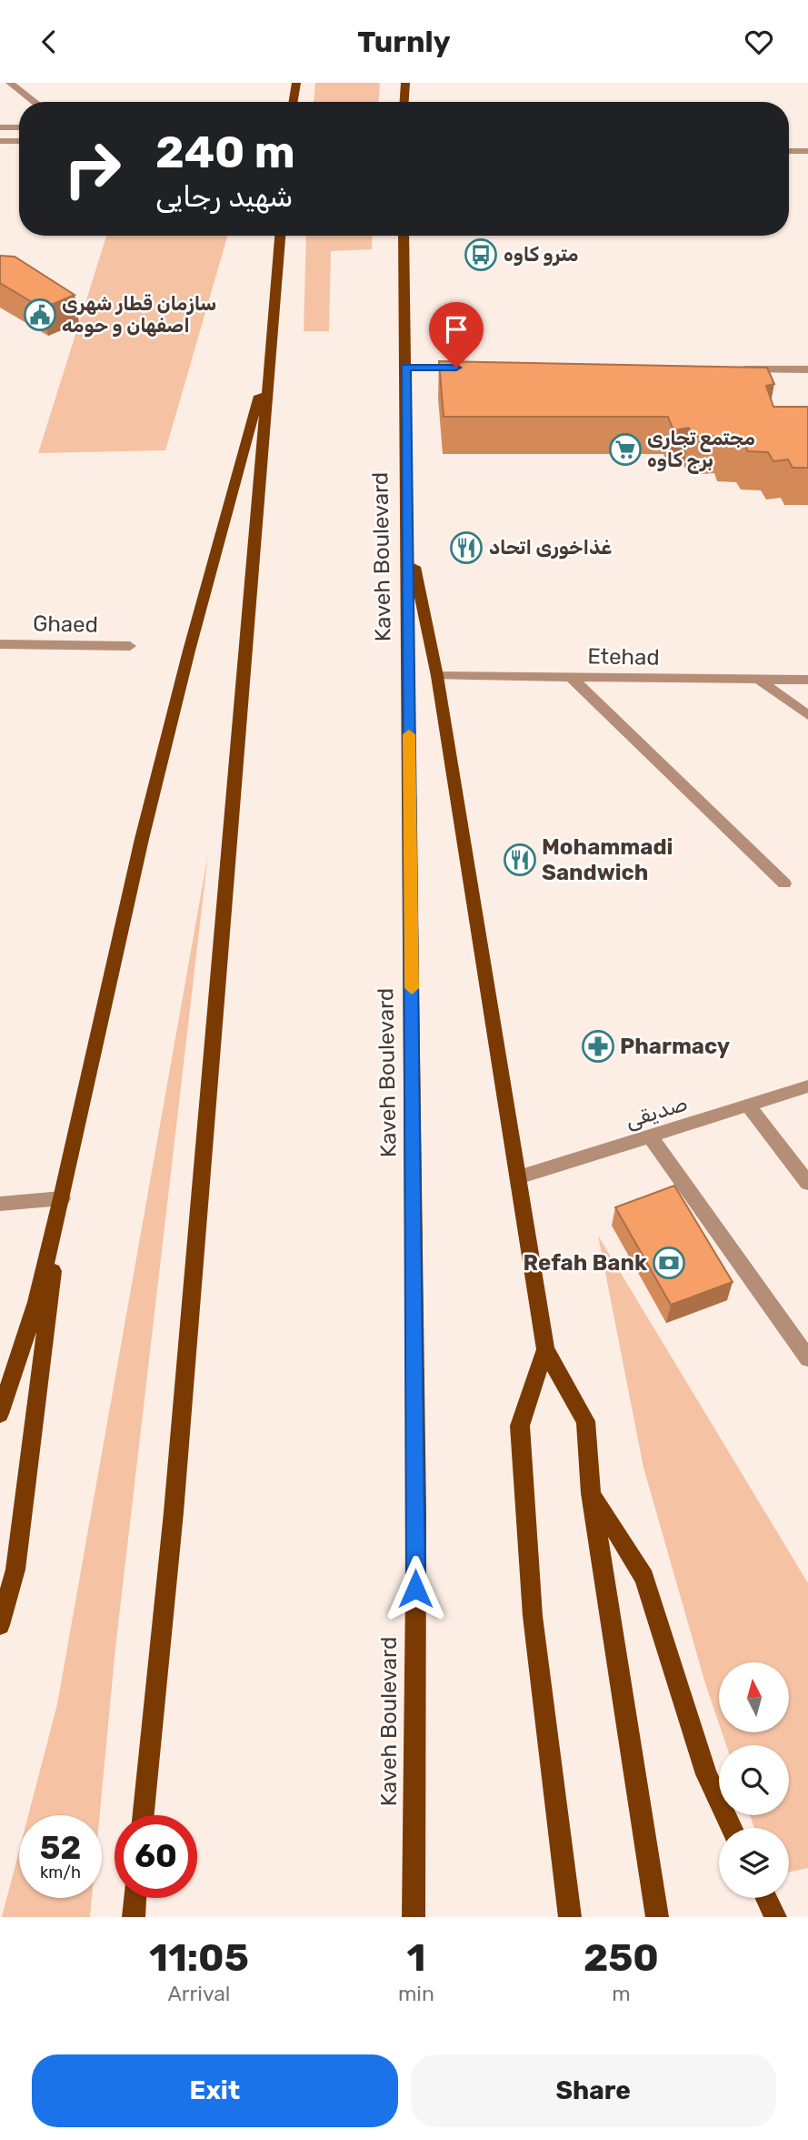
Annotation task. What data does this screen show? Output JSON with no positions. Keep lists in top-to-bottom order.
{
  "streets": {
    "main road": ["Kaveh Boulevard"],
    "street": ["Ghaed", "Etehad", "صدیقی"]
  },
  "places": {
    "bus stop": ["مترو کاوه"],
    "public building": ["سازمان قطار شهری اصفهان و حومه"],
    "supermarket": ["مجتمع تجاری برج کاوه"],
    "restaurant": ["غذاخوری اتحاد", "Mohammadi Sandwich"],
    "pharmacy": ["Pharmacy"],
    "bank": ["Refah Bank"]
  },
  "north": "top",
  "page": {
    "header": "Turnly",
    "turn": ["240 m", "شهید رجایی"],
    "speed": "52 km/h",
    "limit": "60",
    "eta": [
      "11:05",
      "Arrival",
      "1",
      "min",
      "250",
      "m"
    ],
    "buttons": ["Exit", "Share"]
  }
}
